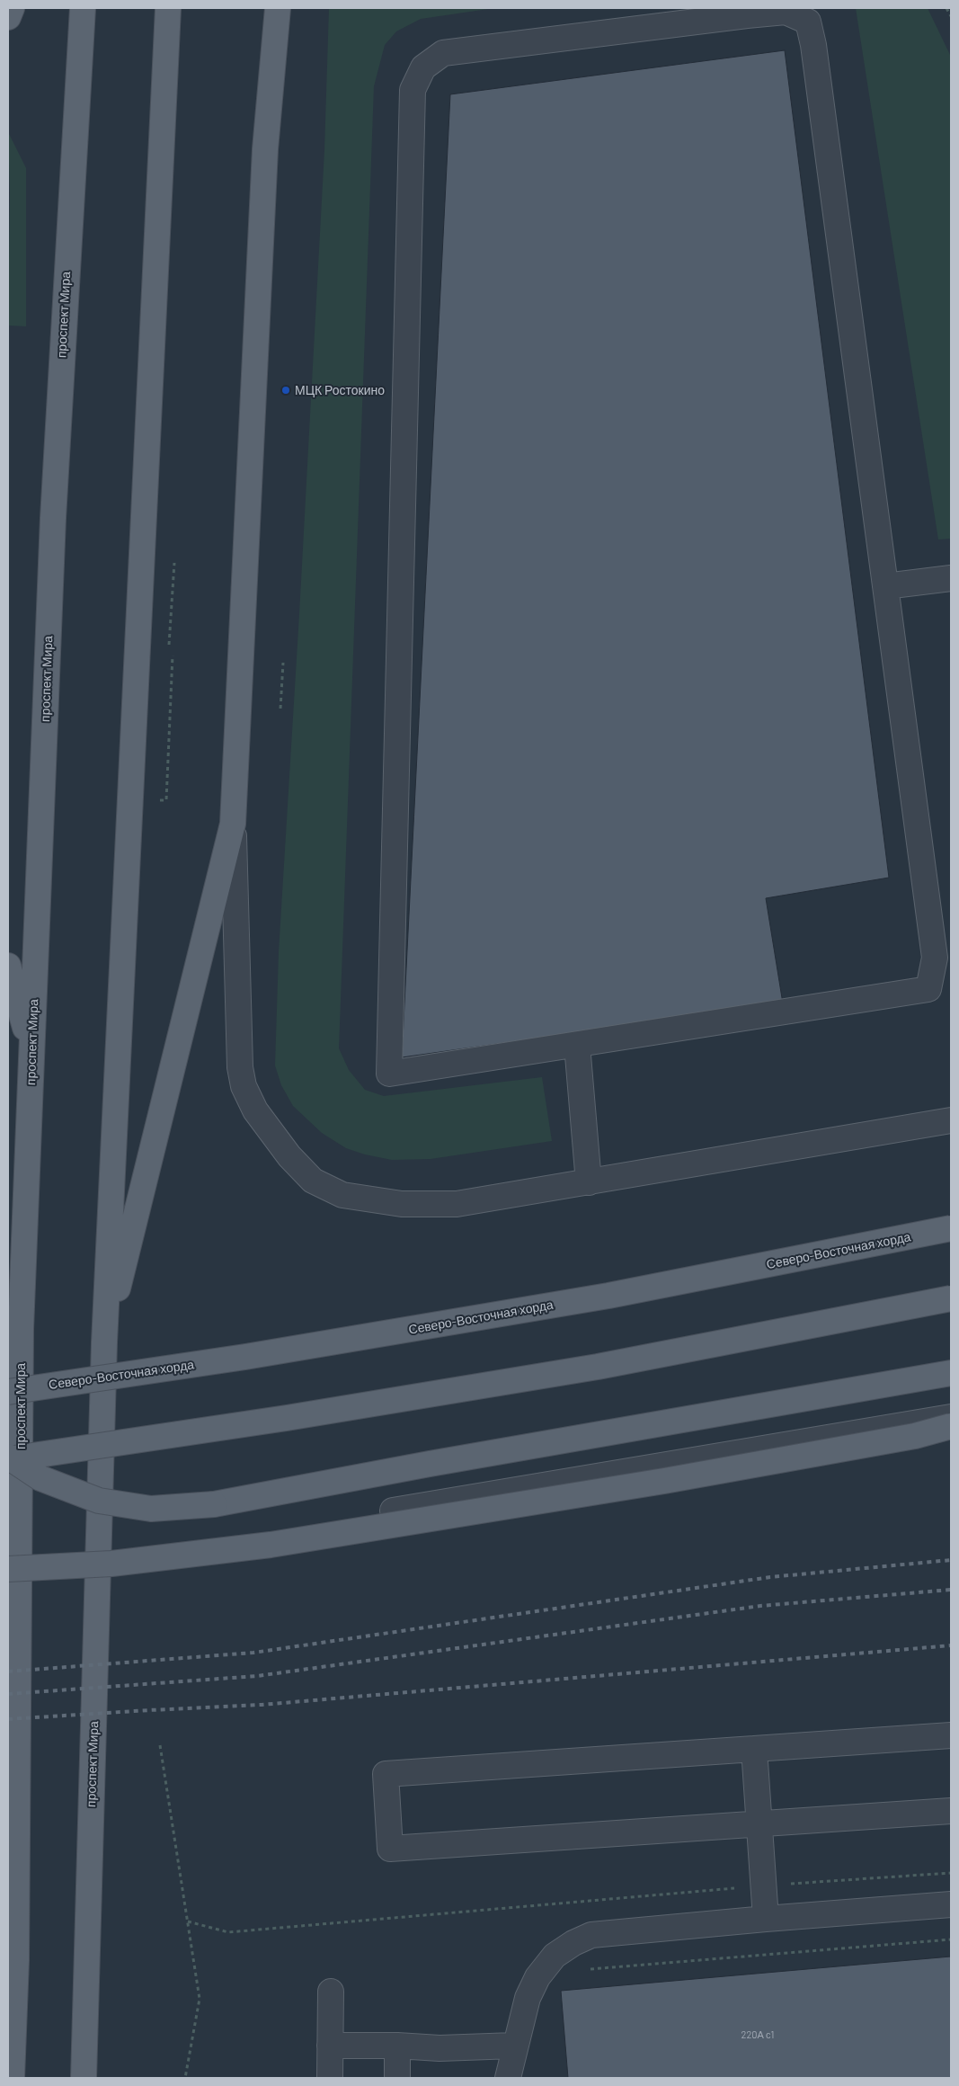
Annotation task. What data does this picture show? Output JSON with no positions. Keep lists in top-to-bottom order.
{
  "streets": {
    "main road": ["проспект Мира", "Северо-Восточная хорда"]
  },
  "places": ["МЦК Ростокино"],
  "house_numbers": ["220А с1"]
}
